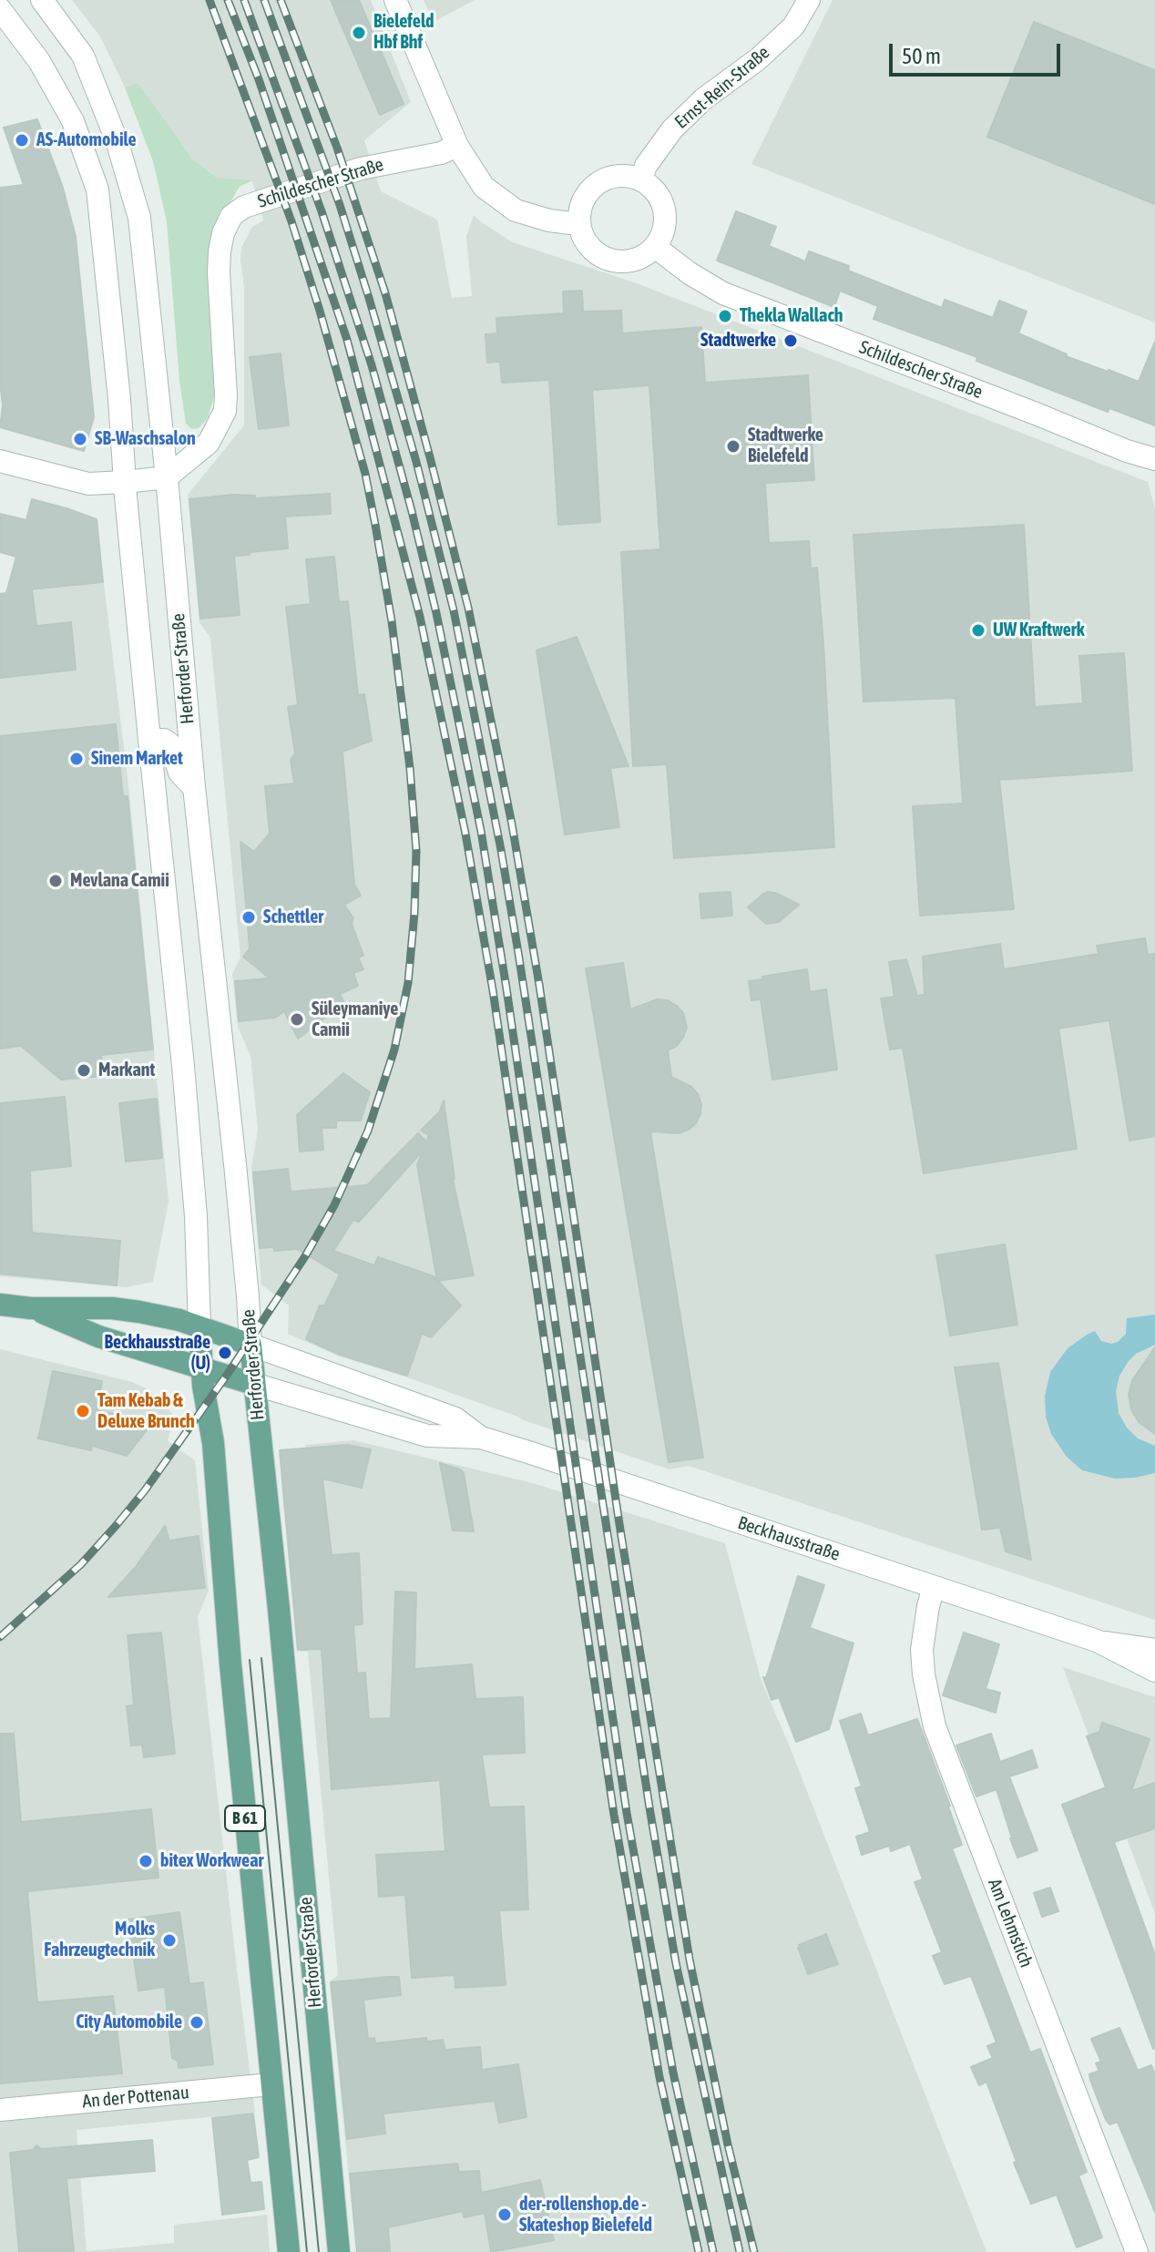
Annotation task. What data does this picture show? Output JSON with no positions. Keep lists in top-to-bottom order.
{
  "streets": {
    "main road": ["Herforder Straße", "Beckhausstraße", "B 61"],
    "street": [
      "Ernst-Rein-Straße",
      "Schildescher Straße",
      "Am Lehmstich",
      "An der Pottenau"
    ]
  },
  "crossings": [
    ["Ernst-Rein-Straße", "Schildescher Straße"],
    ["Schildescher Straße", "Herforder Straße"],
    ["Herforder Straße", "Beckhausstraße"],
    ["Beckhausstraße", "B 61"],
    ["Beckhausstraße", "Am Lehmstich"],
    ["B 61", "An der Pottenau"]
  ],
  "places": [
    "Bielefeld Hbf Bhf",
    "AS-Automobile",
    "Thekla Wallach",
    "Stadtwerke",
    "SB-Waschsalon",
    "Stadtwerke Bielefeld",
    "UW Kraftwerk",
    "Sinem Market",
    "Mevlana Camii",
    "Schettler",
    "Süleymaniye Camii",
    "Markant",
    "Beckhausstraße (U)",
    "Tam Kebab & Deluxe Brunch",
    "bitex Workwear",
    "Molks Fahrzeugtechnik",
    "City Automobile",
    "der-rollenshop.de - Skateshop Bielefeld"
  ],
  "scale_bar": "50 m"
}
